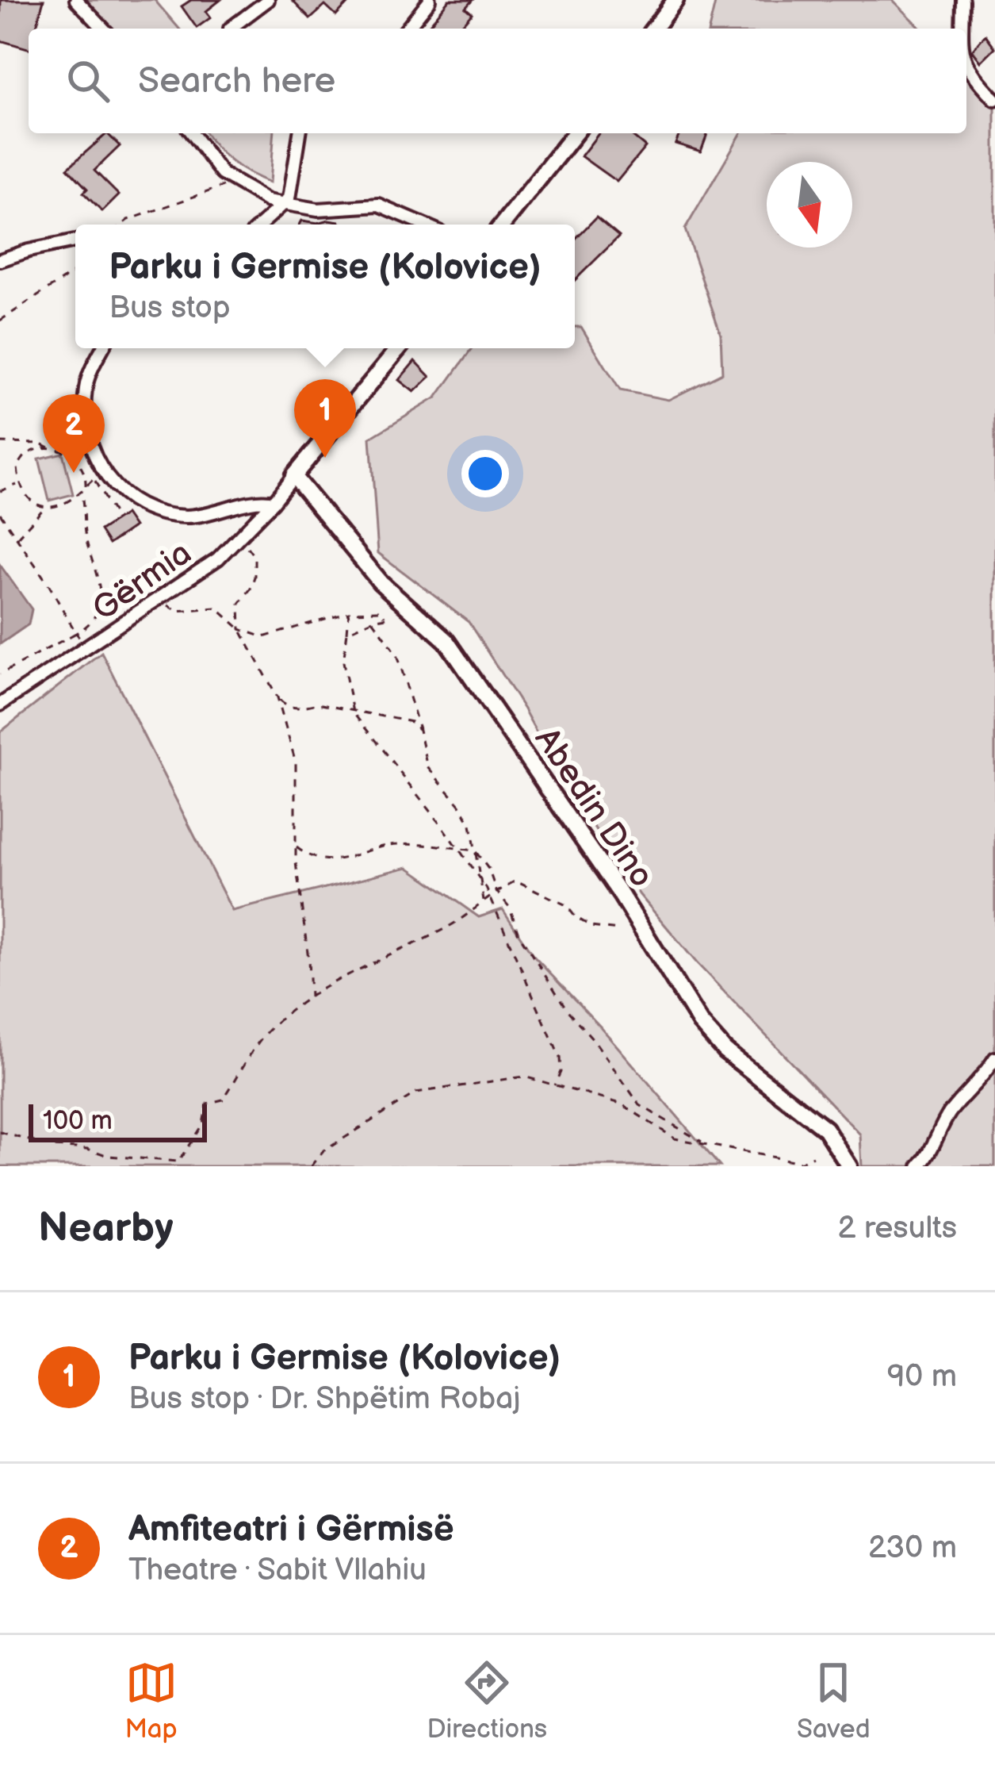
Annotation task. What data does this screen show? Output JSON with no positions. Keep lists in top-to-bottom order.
{
  "streets": {
    "street": ["Gërmia", "Abedin Dino"]
  },
  "crossings": [
    ["Gërmia", "Abedin Dino"]
  ],
  "scale_bar": "100 m",
  "north": "bottom",
  "page": {
    "search": "Search here",
    "popup": ["Parku i Germise (Kolovice)", "Bus stop"],
    "pins": ["1", "2"],
    "scale": "100 m",
    "heading": ["Nearby", "2 results"],
    "list": [
      {
        "mark": "1",
        "name": "Parku i Germise (Kolovice)",
        "note": "Bus stop · Dr. Shpëtim Robaj",
        "value": "90 m"
      },
      {
        "mark": "2",
        "name": "Amfiteatri i Gërmisë",
        "note": "Theatre · Sabit Vllahiu",
        "value": "230 m"
      }
    ],
    "nav": ["Map", "Directions", "Saved"]
  }
}
